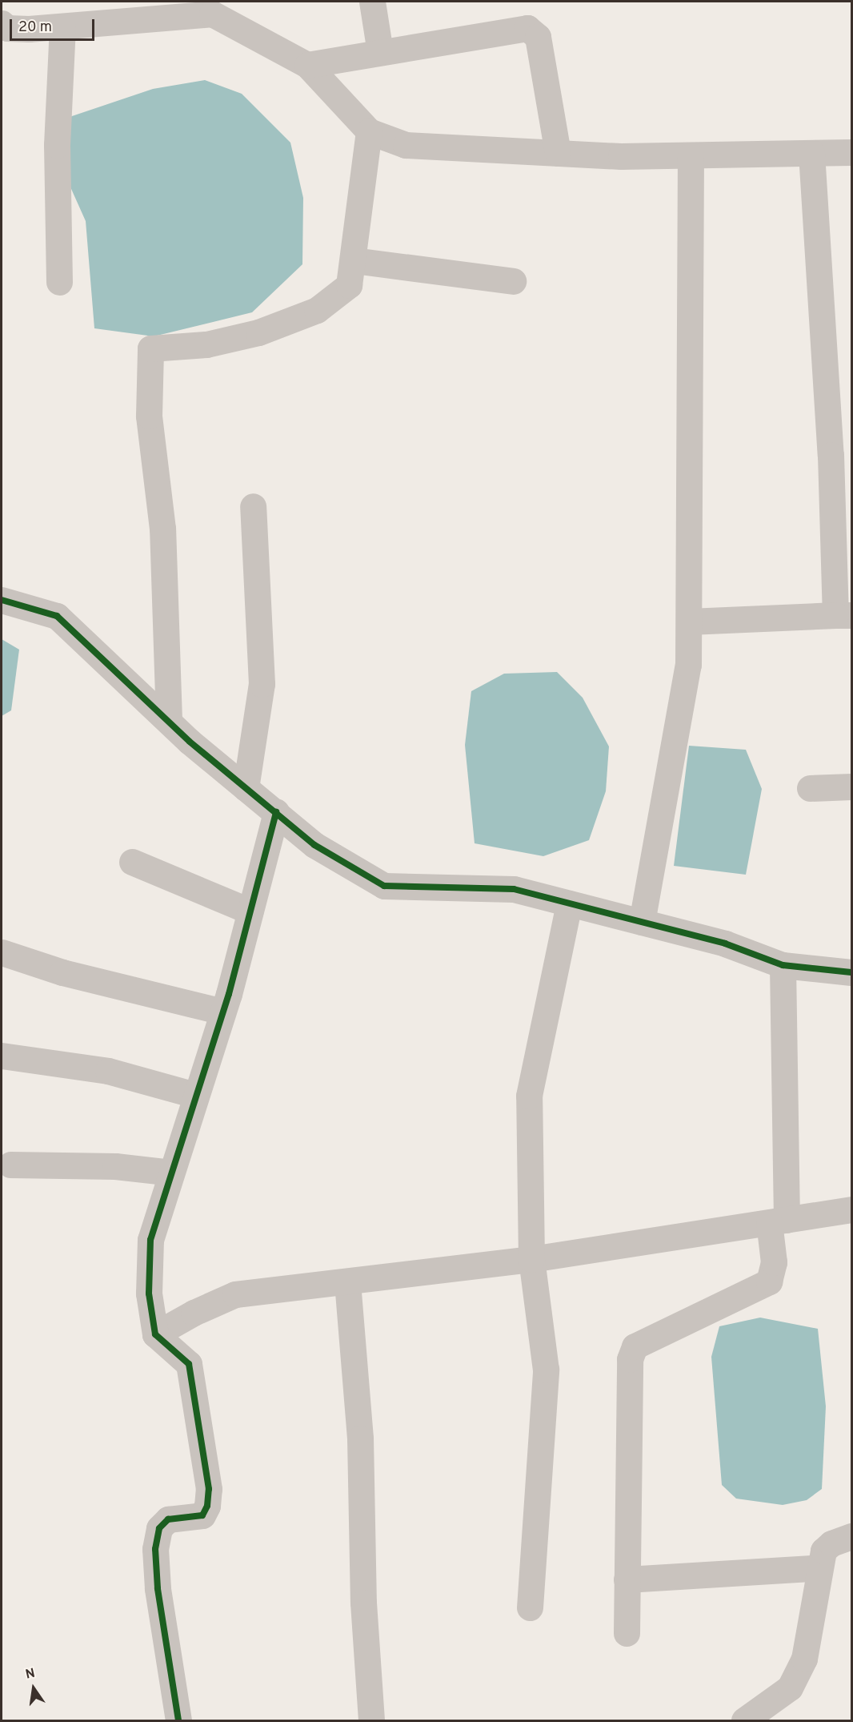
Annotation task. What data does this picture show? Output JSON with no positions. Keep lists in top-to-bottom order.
{
  "scale_bar": "20 m",
  "north": "top"
}
